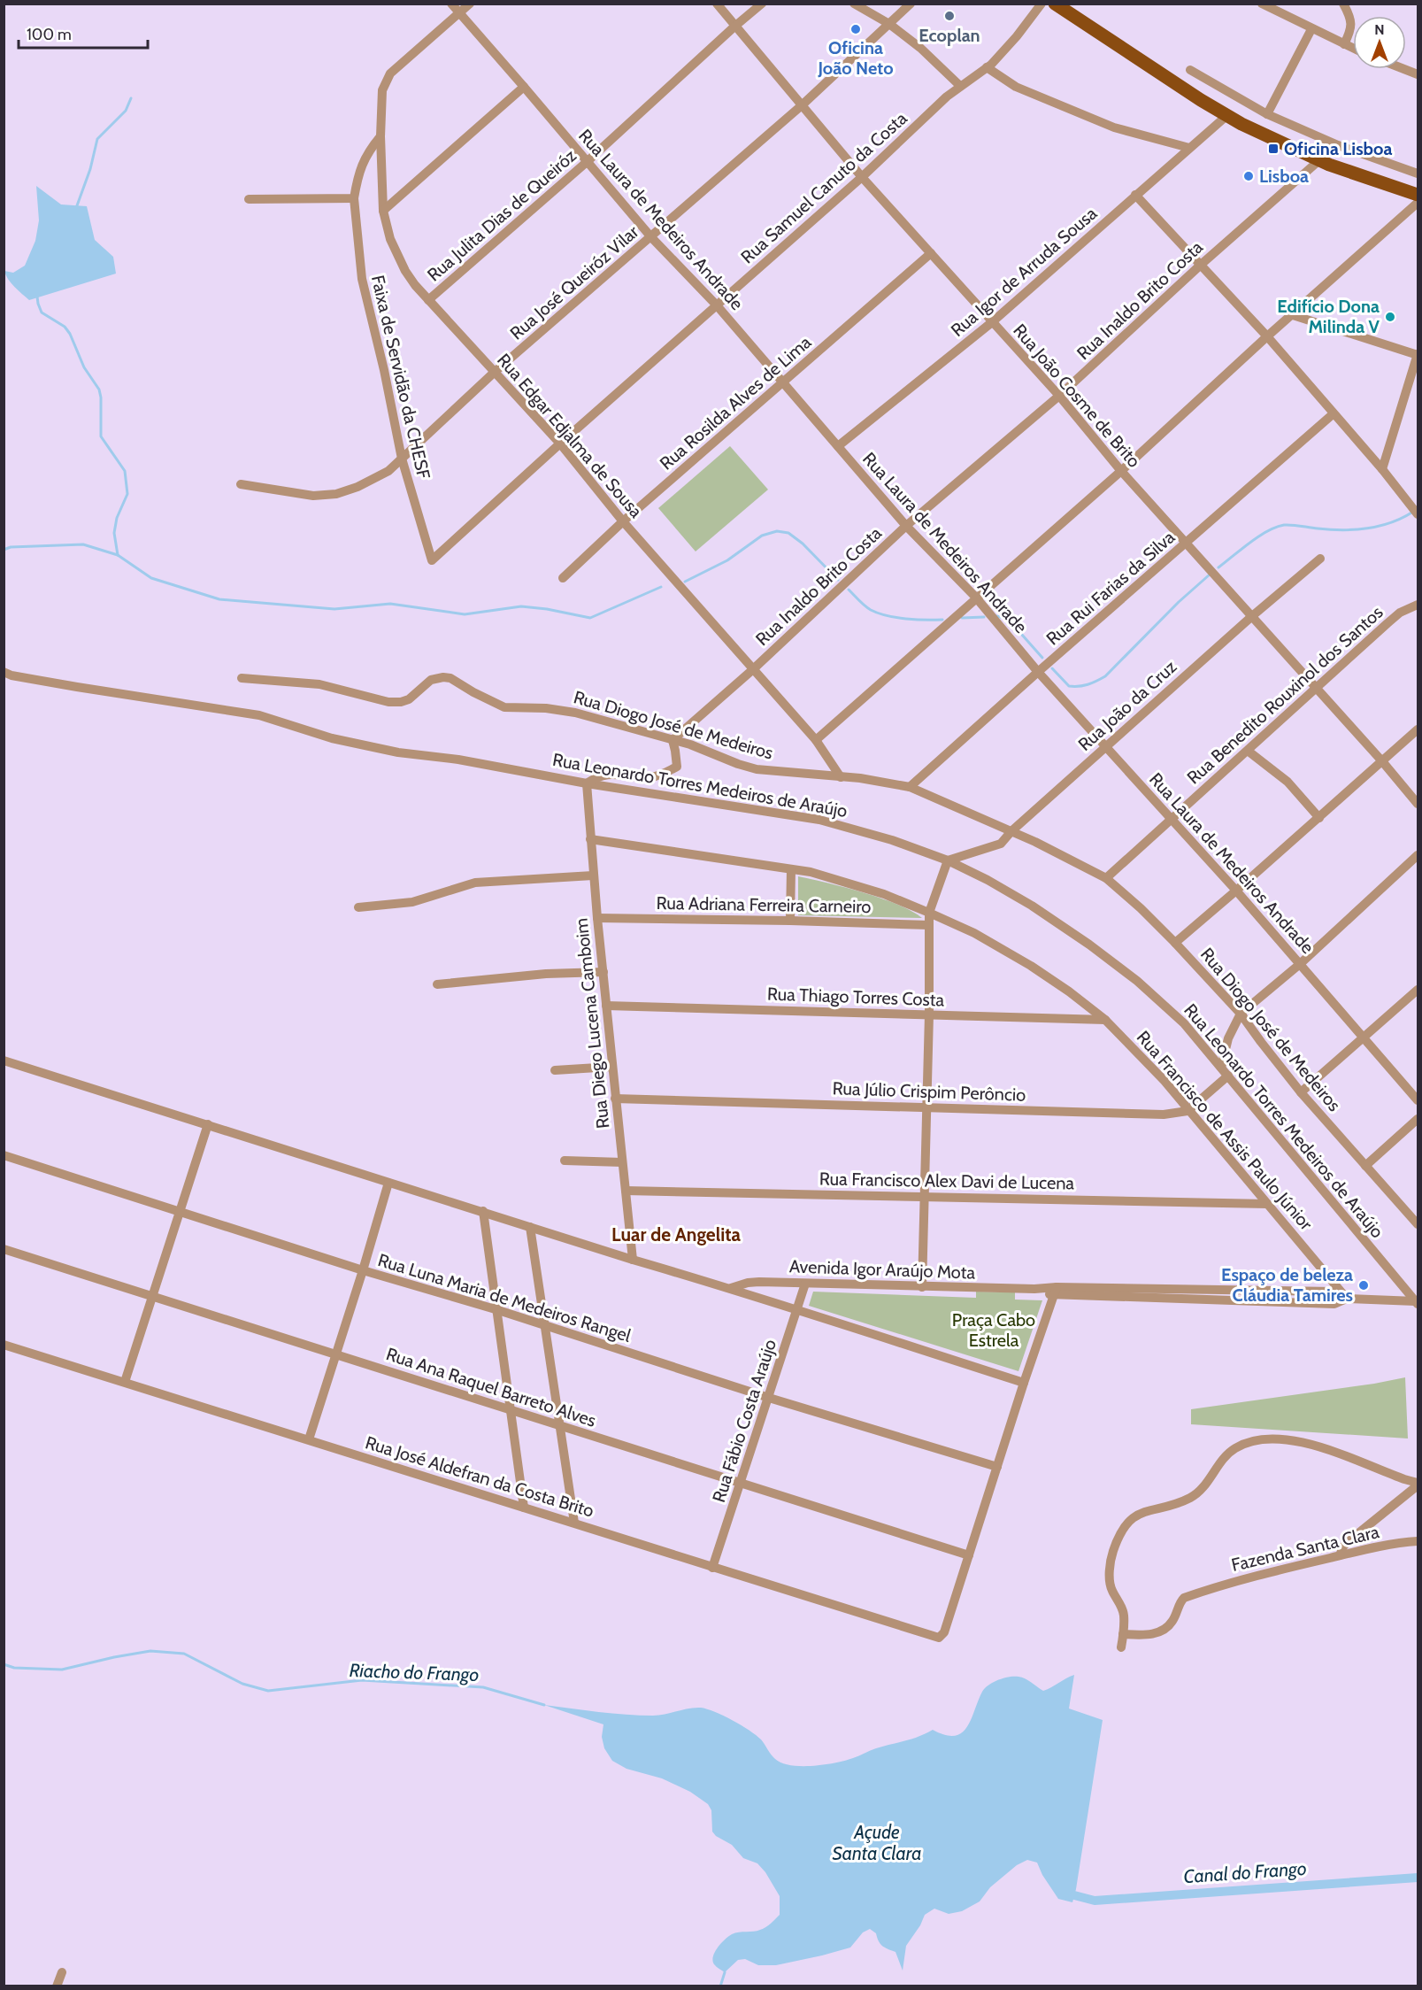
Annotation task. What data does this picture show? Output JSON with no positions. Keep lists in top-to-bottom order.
{
  "streets": {
    "street": [
      "Rua Samuel Canuto da Costa",
      "Rua Julita Dias de Queiróz",
      "Rua Laura de Medeiros Andrade",
      "Rua Igor de Arruda Sousa",
      "Rua José Queiróz Vilar",
      "Rua Inaldo Brito Costa",
      "Faixa de Servidão da CHESF",
      "Rua João Cosme de Brito",
      "Rua Rosilda Alves de Lima",
      "Rua Edgar Edjalma de Sousa",
      "Rua Rui Farias da Silva",
      "Rua Benedito Rouxinol dos Santos",
      "Rua João da Cruz",
      "Rua Diogo José de Medeiros",
      "Rua Leonardo Torres Medeiros de Araújo",
      "Rua Adriana Ferreira Carneiro",
      "Rua Thiago Torres Costa",
      "Rua Diego Lucena Camboim",
      "Rua Júlio Crispim Perôncio",
      "Rua Francisco de Assis Paulo Júnior",
      "Rua Francisco Alex Davi de Lucena",
      "Avenida Igor Araújo Mota",
      "Rua Luna Maria de Medeiros Rangel",
      "Rua Ana Raquel Barreto Alves",
      "Rua Fábio Costa Araújo",
      "Rua José Aldefran da Costa Brito",
      "Fazenda Santa Clara"
    ]
  },
  "crossings": [
    ["Rua Samuel Canuto da Costa", "Rua Laura de Medeiros Andrade"],
    ["Rua Samuel Canuto da Costa", "Faixa de Servidão da CHESF"],
    ["Rua Samuel Canuto da Costa", "Rua João Cosme de Brito"],
    ["Rua Samuel Canuto da Costa", "Rua Edgar Edjalma de Sousa"],
    ["Rua Julita Dias de Queiróz", "Rua Laura de Medeiros Andrade"],
    ["Rua Julita Dias de Queiróz", "Rua João Cosme de Brito"],
    ["Rua Julita Dias de Queiróz", "Rua Edgar Edjalma de Sousa"],
    ["Rua Laura de Medeiros Andrade", "Rua Igor de Arruda Sousa"],
    ["Rua Laura de Medeiros Andrade", "Rua José Queiróz Vilar"],
    ["Rua Laura de Medeiros Andrade", "Rua Inaldo Brito Costa"],
    ["Rua Laura de Medeiros Andrade", "Rua Rosilda Alves de Lima"],
    ["Rua Laura de Medeiros Andrade", "Rua Edgar Edjalma de Sousa"],
    ["Rua Laura de Medeiros Andrade", "Rua Rui Farias da Silva"],
    ["Rua Laura de Medeiros Andrade", "Rua Benedito Rouxinol dos Santos"],
    ["Rua Laura de Medeiros Andrade", "Rua João da Cruz"],
    ["Rua Igor de Arruda Sousa", "Rua João Cosme de Brito"],
    ["Rua José Queiróz Vilar", "Faixa de Servidão da CHESF"],
    ["Rua José Queiróz Vilar", "Rua João Cosme de Brito"],
    ["Rua José Queiróz Vilar", "Rua Edgar Edjalma de Sousa"],
    ["Rua Inaldo Brito Costa", "Rua João Cosme de Brito"],
    ["Rua Inaldo Brito Costa", "Rua Edgar Edjalma de Sousa"],
    ["Rua Inaldo Brito Costa", "Rua Diogo José de Medeiros"],
    ["Faixa de Servidão da CHESF", "Rua Edgar Edjalma de Sousa"],
    ["Rua João Cosme de Brito", "Rua Rosilda Alves de Lima"],
    ["Rua João Cosme de Brito", "Rua Rui Farias da Silva"],
    ["Rua João Cosme de Brito", "Rua Benedito Rouxinol dos Santos"],
    ["Rua João Cosme de Brito", "Rua João da Cruz"],
    ["Rua Rosilda Alves de Lima", "Rua Edgar Edjalma de Sousa"],
    ["Rua Edgar Edjalma de Sousa", "Rua Diogo José de Medeiros"],
    ["Rua Rui Farias da Silva", "Rua Diogo José de Medeiros"],
    ["Rua Benedito Rouxinol dos Santos", "Rua Diogo José de Medeiros"],
    ["Rua João da Cruz", "Rua Diogo José de Medeiros"],
    ["Rua João da Cruz", "Rua Leonardo Torres Medeiros de Araújo"],
    ["Rua Leonardo Torres Medeiros de Araújo", "Rua Diego Lucena Camboim"],
    ["Rua Leonardo Torres Medeiros de Araújo", "Avenida Igor Araújo Mota"],
    ["Rua Adriana Ferreira Carneiro", "Rua Diego Lucena Camboim"],
    ["Rua Thiago Torres Costa", "Rua Diego Lucena Camboim"],
    ["Rua Thiago Torres Costa", "Rua Francisco de Assis Paulo Júnior"],
    ["Rua Diego Lucena Camboim", "Rua Júlio Crispim Perôncio"],
    ["Rua Diego Lucena Camboim", "Rua Francisco de Assis Paulo Júnior"],
    ["Rua Diego Lucena Camboim", "Rua Francisco Alex Davi de Lucena"],
    ["Rua Júlio Crispim Perôncio", "Rua Francisco de Assis Paulo Júnior"],
    ["Rua Francisco de Assis Paulo Júnior", "Rua Francisco Alex Davi de Lucena"],
    ["Rua Francisco de Assis Paulo Júnior", "Avenida Igor Araújo Mota"],
    ["Avenida Igor Araújo Mota", "Rua Fábio Costa Araújo"],
    ["Rua Luna Maria de Medeiros Rangel", "Rua Fábio Costa Araújo"],
    ["Rua Ana Raquel Barreto Alves", "Rua Fábio Costa Araújo"],
    ["Rua Ana Raquel Barreto Alves", "Rua José Aldefran da Costa Brito"],
    ["Rua Fábio Costa Araújo", "Rua José Aldefran da Costa Brito"]
  ],
  "districts": ["Luar de Angelita"],
  "water": ["Riacho do Frango", "Açude Santa Clara", "Canal do Frango"],
  "parks": ["Praça Cabo Estrela"],
  "places": {
    "other": [
      "Ecoplan",
      "Oficina João Neto",
      "Lisboa",
      "Edifício Dona Milinda V",
      "Espaço de beleza Cláudia Tamires"
    ],
    "transit": ["Oficina Lisboa"]
  },
  "scale_bar": "100 m",
  "north": "top"
}
